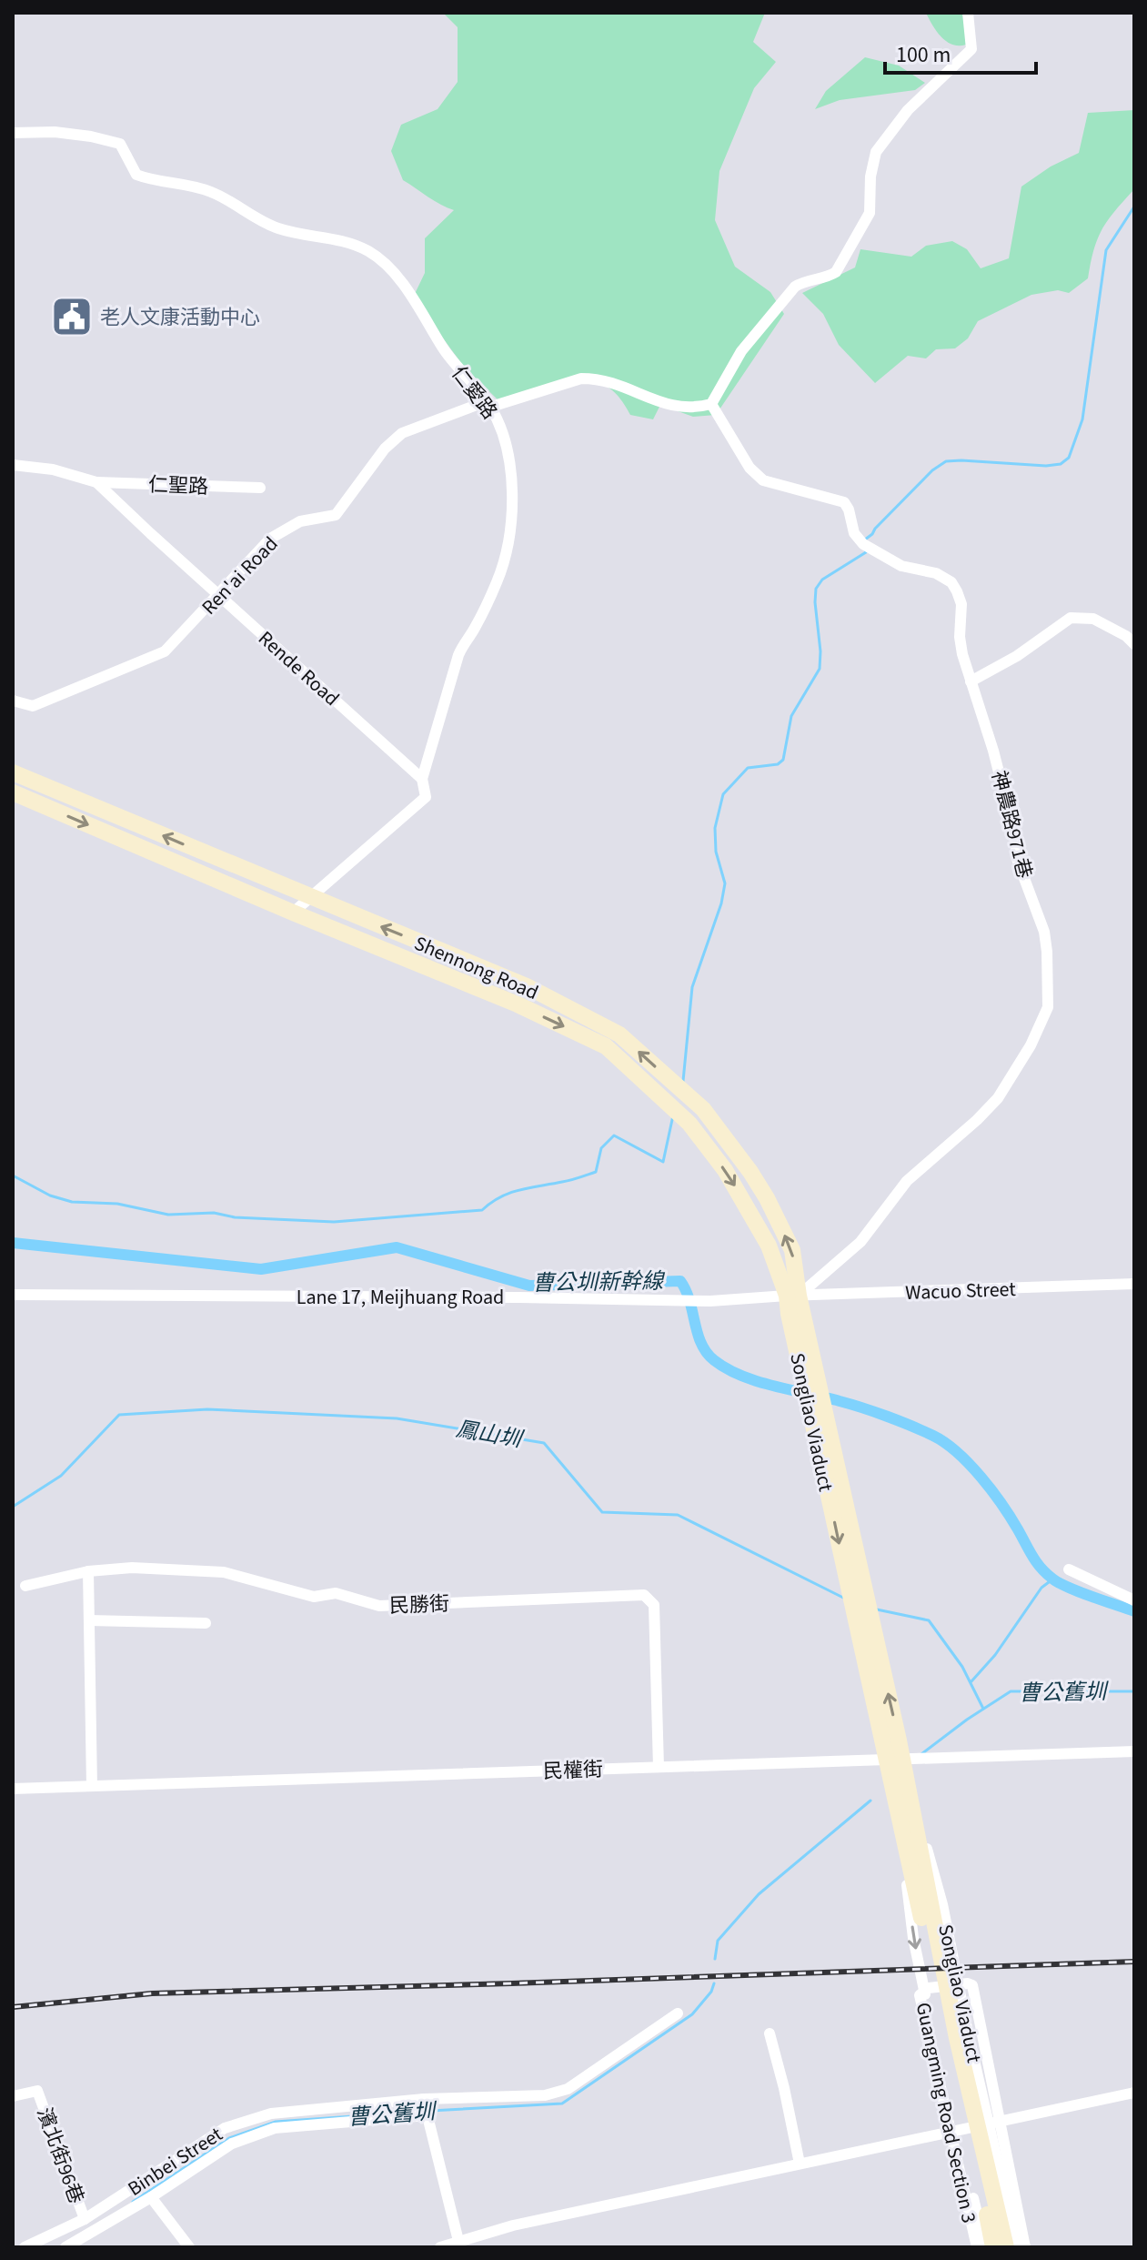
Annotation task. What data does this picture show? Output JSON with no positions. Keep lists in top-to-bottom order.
{
  "streets": {
    "street": [
      "仁愛路",
      "仁聖路",
      "Ren'ai Road",
      "Rende Road",
      "神農路971巷",
      "Shennong Road",
      "Wacuo Street",
      "Lane 17, Meijhuang Road",
      "Songliao Viaduct",
      "民勝街",
      "民權街",
      "Guangming Road Section 3",
      "濱北街96巷",
      "Binbei Street"
    ]
  },
  "crossings": [
    ["仁愛路", "Ren'ai Road"],
    ["仁愛路", "Rende Road"],
    ["仁聖路", "Rende Road"],
    ["Ren'ai Road", "Rende Road"],
    ["Ren'ai Road", "神農路971巷"],
    ["神農路971巷", "Shennong Road"],
    ["神農路971巷", "Wacuo Street"],
    ["神農路971巷", "Lane 17, Meijhuang Road"],
    ["Shennong Road", "Wacuo Street"],
    ["Shennong Road", "Lane 17, Meijhuang Road"],
    ["Shennong Road", "Songliao Viaduct"],
    ["Wacuo Street", "Lane 17, Meijhuang Road"],
    ["民勝街", "民權街"],
    ["濱北街96巷", "Binbei Street"]
  ],
  "water": ["曹公圳新幹線", "鳳山圳", "曹公舊圳"],
  "places": {
    "public building": ["老人文康活動中心"]
  },
  "scale_bar": "100 m"
}
